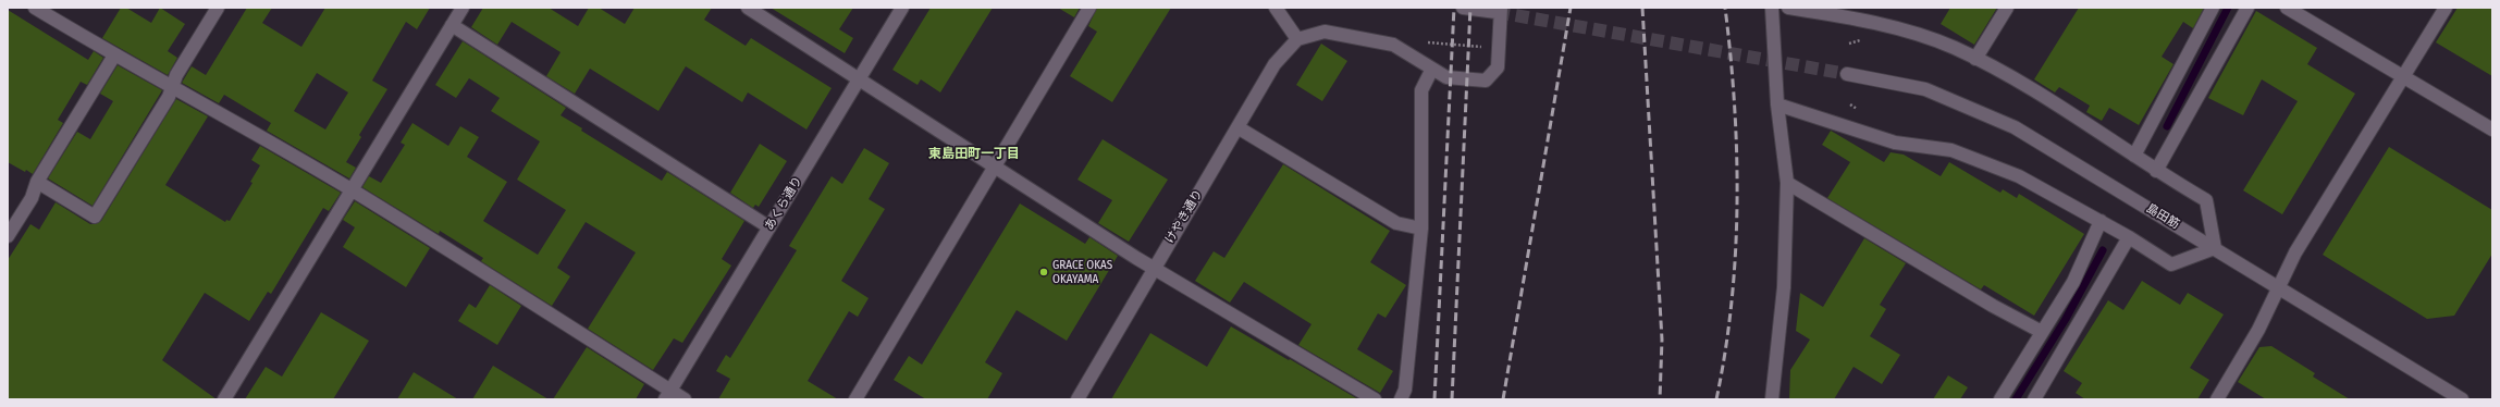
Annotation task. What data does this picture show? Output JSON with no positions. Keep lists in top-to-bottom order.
{
  "streets": {
    "street": ["あくら通り", "けやき通り", "島田筋"]
  },
  "districts": ["東島田町一丁目"],
  "places": ["GRACE OKAS OKAYAMA"]
}
